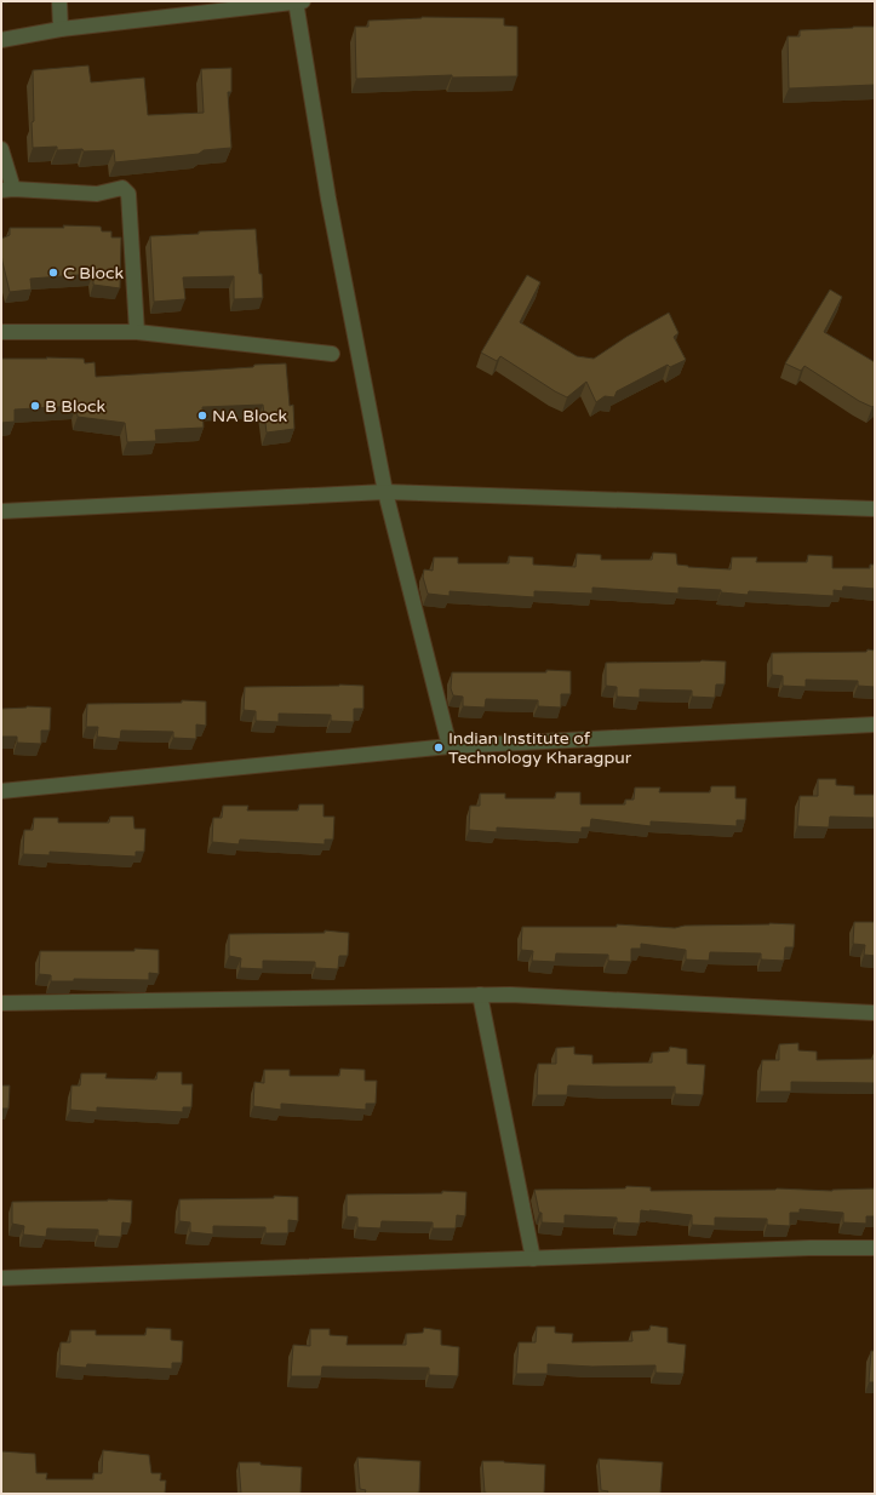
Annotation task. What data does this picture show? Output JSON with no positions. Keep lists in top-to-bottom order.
{
  "places": [
    "C Block",
    "B Block",
    "NA Block",
    "Indian Institute of Technology Kharagpur"
  ]
}
